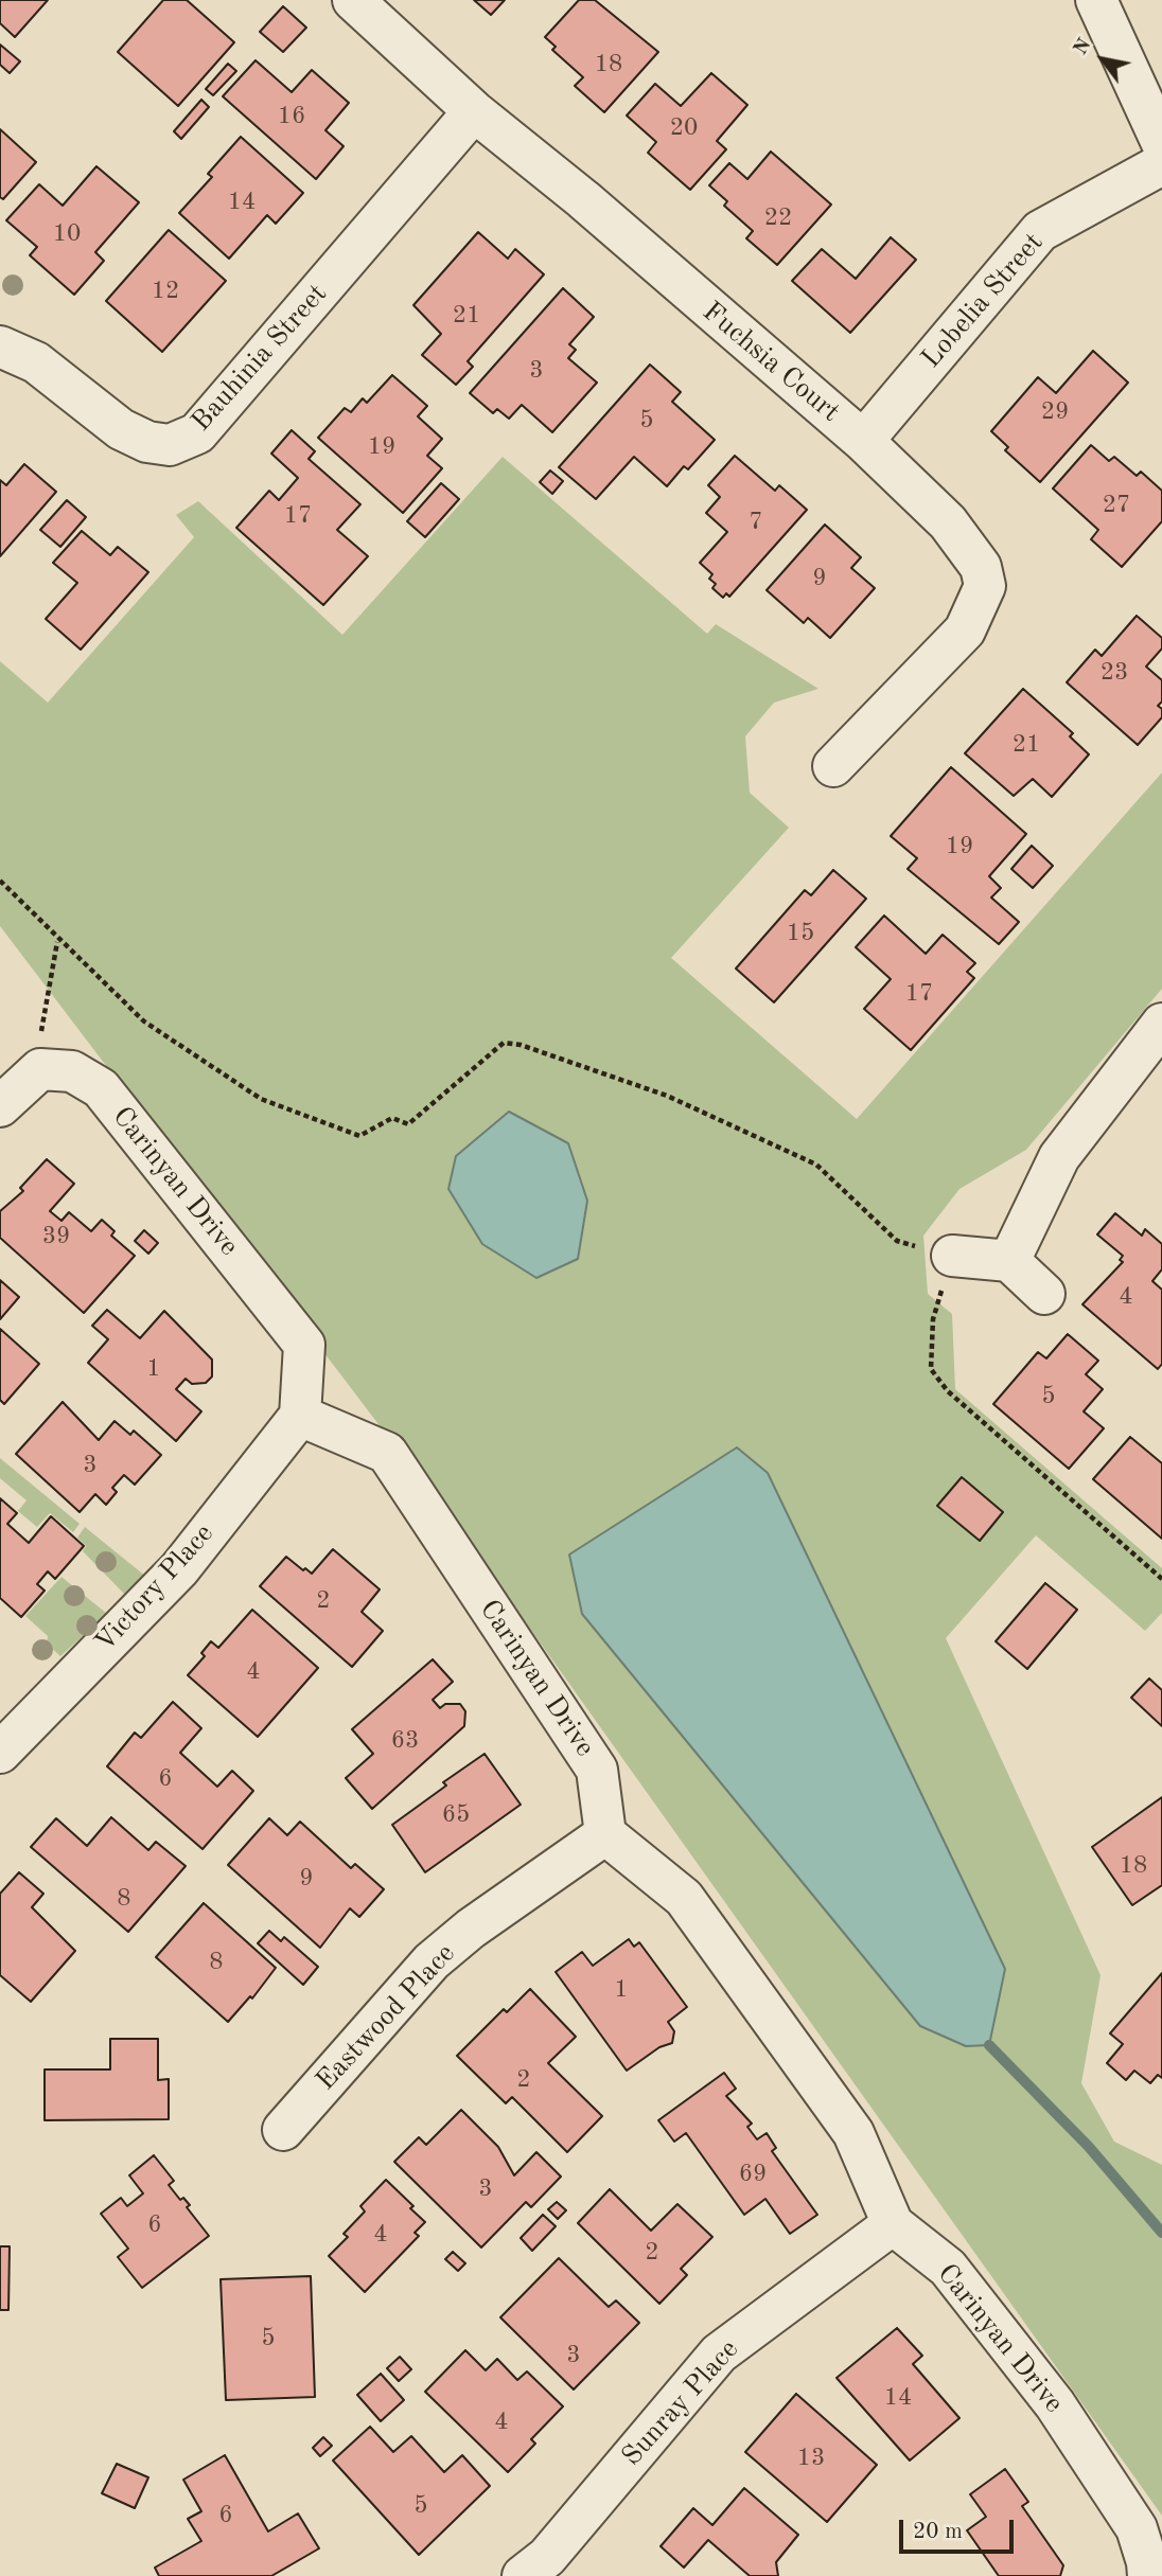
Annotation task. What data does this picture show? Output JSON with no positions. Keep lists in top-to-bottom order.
{
  "streets": {
    "street": [
      "Lobelia Street",
      "Bauhinia Street",
      "Fuchsia Court",
      "Carinyan Drive",
      "Victory Place",
      "Eastwood Place",
      "Sunray Place"
    ]
  },
  "crossings": [
    ["Lobelia Street", "Fuchsia Court"],
    ["Bauhinia Street", "Fuchsia Court"],
    ["Carinyan Drive", "Victory Place"],
    ["Carinyan Drive", "Eastwood Place"],
    ["Carinyan Drive", "Sunray Place"]
  ],
  "house_numbers": [
    "18",
    "16",
    "20",
    "14",
    "22",
    "10",
    "12",
    "21",
    "3",
    "29",
    "5",
    "19",
    "27",
    "17",
    "7",
    "9",
    "23",
    "21",
    "19",
    "15",
    "17",
    "39",
    "4",
    "1",
    "5",
    "3",
    "2",
    "4",
    "63",
    "6",
    "65",
    "18",
    "9",
    "8",
    "8",
    "1",
    "2",
    "69",
    "3",
    "6",
    "4",
    "2",
    "5",
    "3",
    "14",
    "4",
    "13",
    "5",
    "6"
  ],
  "scale_bar": "20 m",
  "north": "top left"
}
